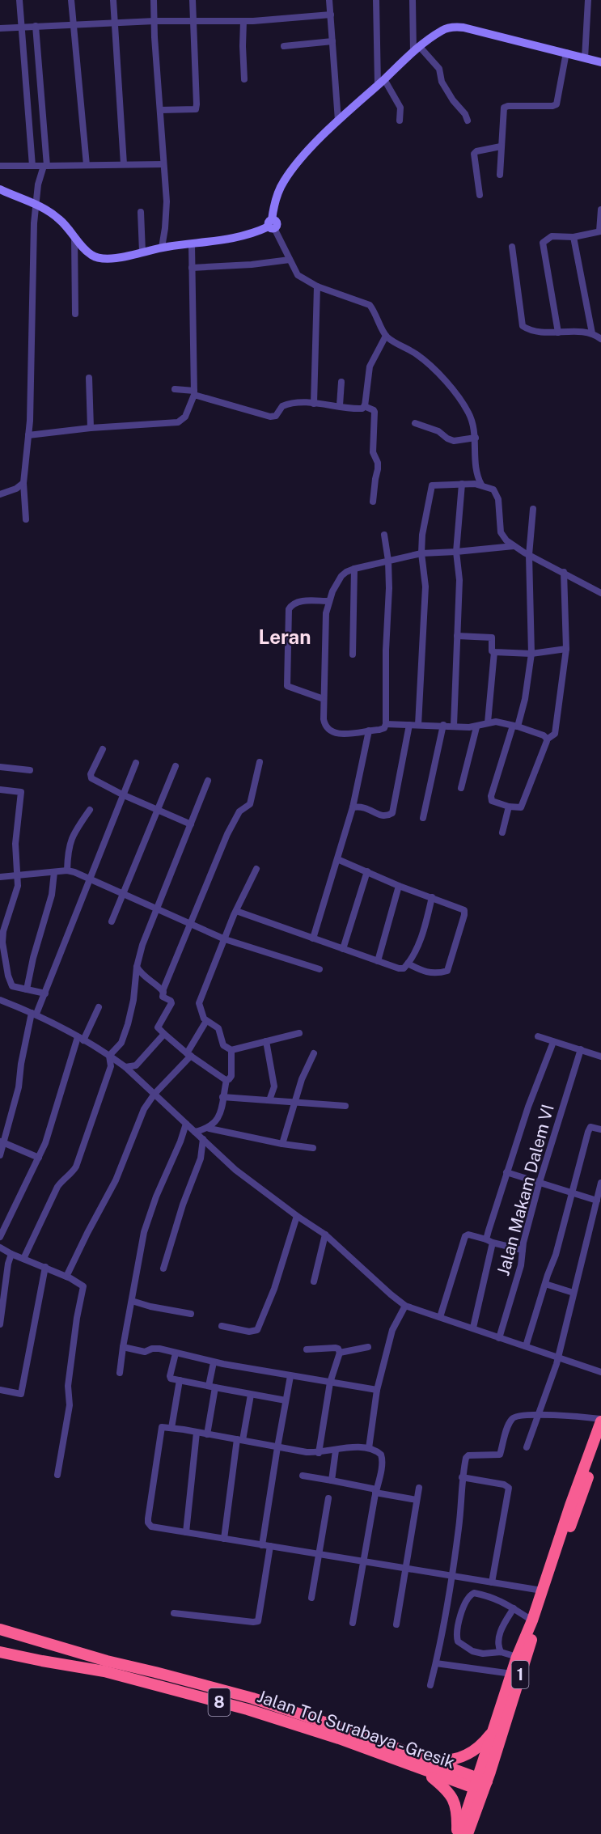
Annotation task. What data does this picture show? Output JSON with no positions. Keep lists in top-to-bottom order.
{
  "streets": {
    "highway": ["1", "8", "Jalan Tol Surabaya - Gresik"],
    "street": ["Jalan Makam Dalem VI"]
  },
  "crossings": [
    ["1", "Jalan Tol Surabaya - Gresik"]
  ],
  "districts": ["Leran"]
}
